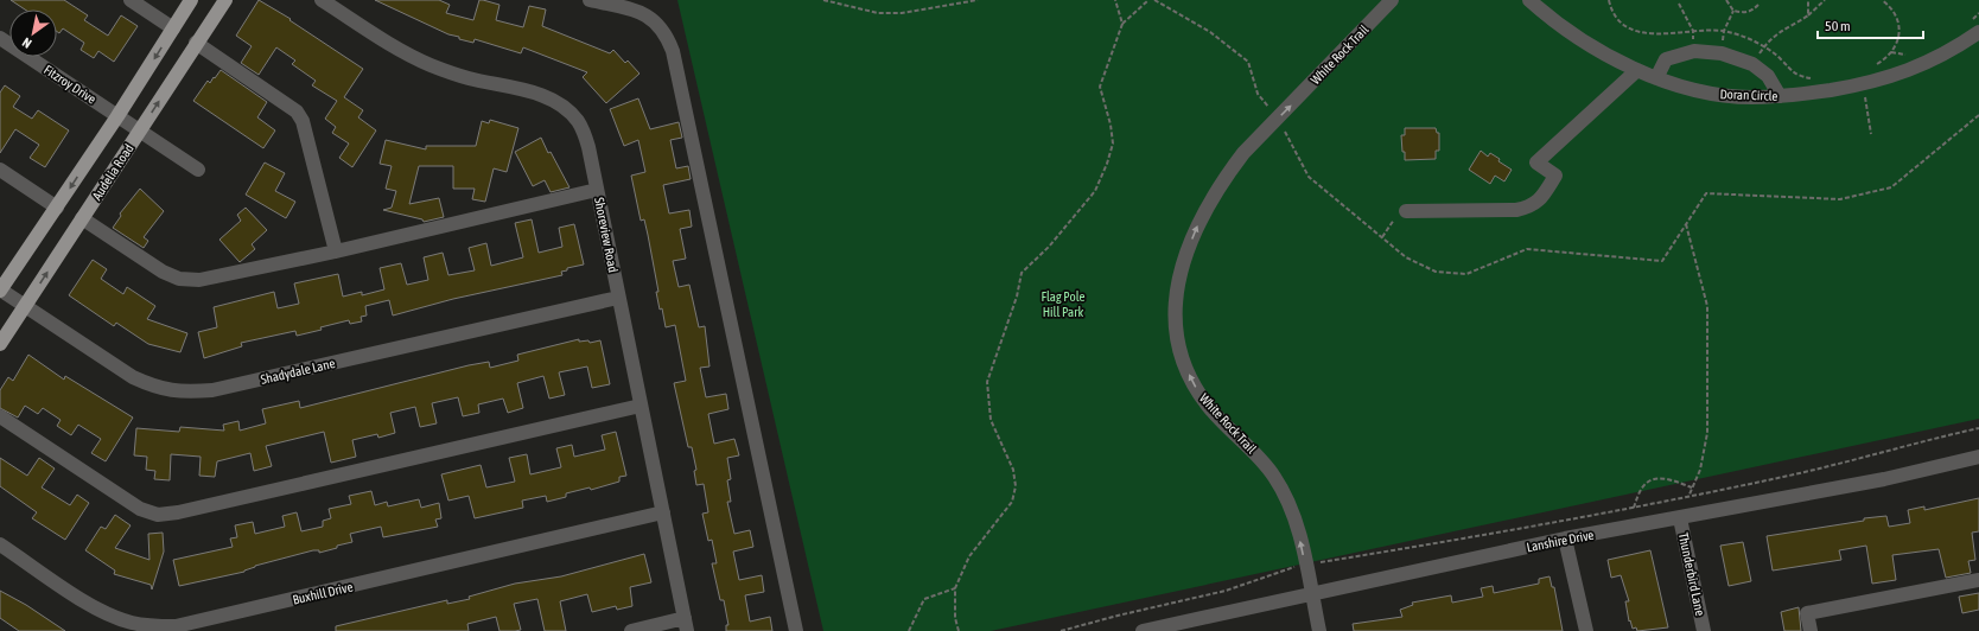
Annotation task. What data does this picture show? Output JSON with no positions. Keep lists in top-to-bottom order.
{
  "streets": {
    "main road": ["Audelia Road"],
    "street": [
      "White Rock Trail",
      "Fitzroy Drive",
      "Doran Circle",
      "Shoreview Road",
      "Shadydale Lane",
      "Lanshire Drive",
      "Thunderbird Lane",
      "Buxhill Drive"
    ]
  },
  "crossings": [
    ["White Rock Trail", "Lanshire Drive"],
    ["Fitzroy Drive", "Audelia Road"],
    ["Audelia Road", "Shadydale Lane"],
    ["Shoreview Road", "Shadydale Lane"],
    ["Shoreview Road", "Buxhill Drive"],
    ["Lanshire Drive", "Thunderbird Lane"]
  ],
  "one_way": ["White Rock Trail"],
  "parks": ["Flag Pole Hill Park"],
  "scale_bar": "50 m",
  "north": "bottom left"
}
